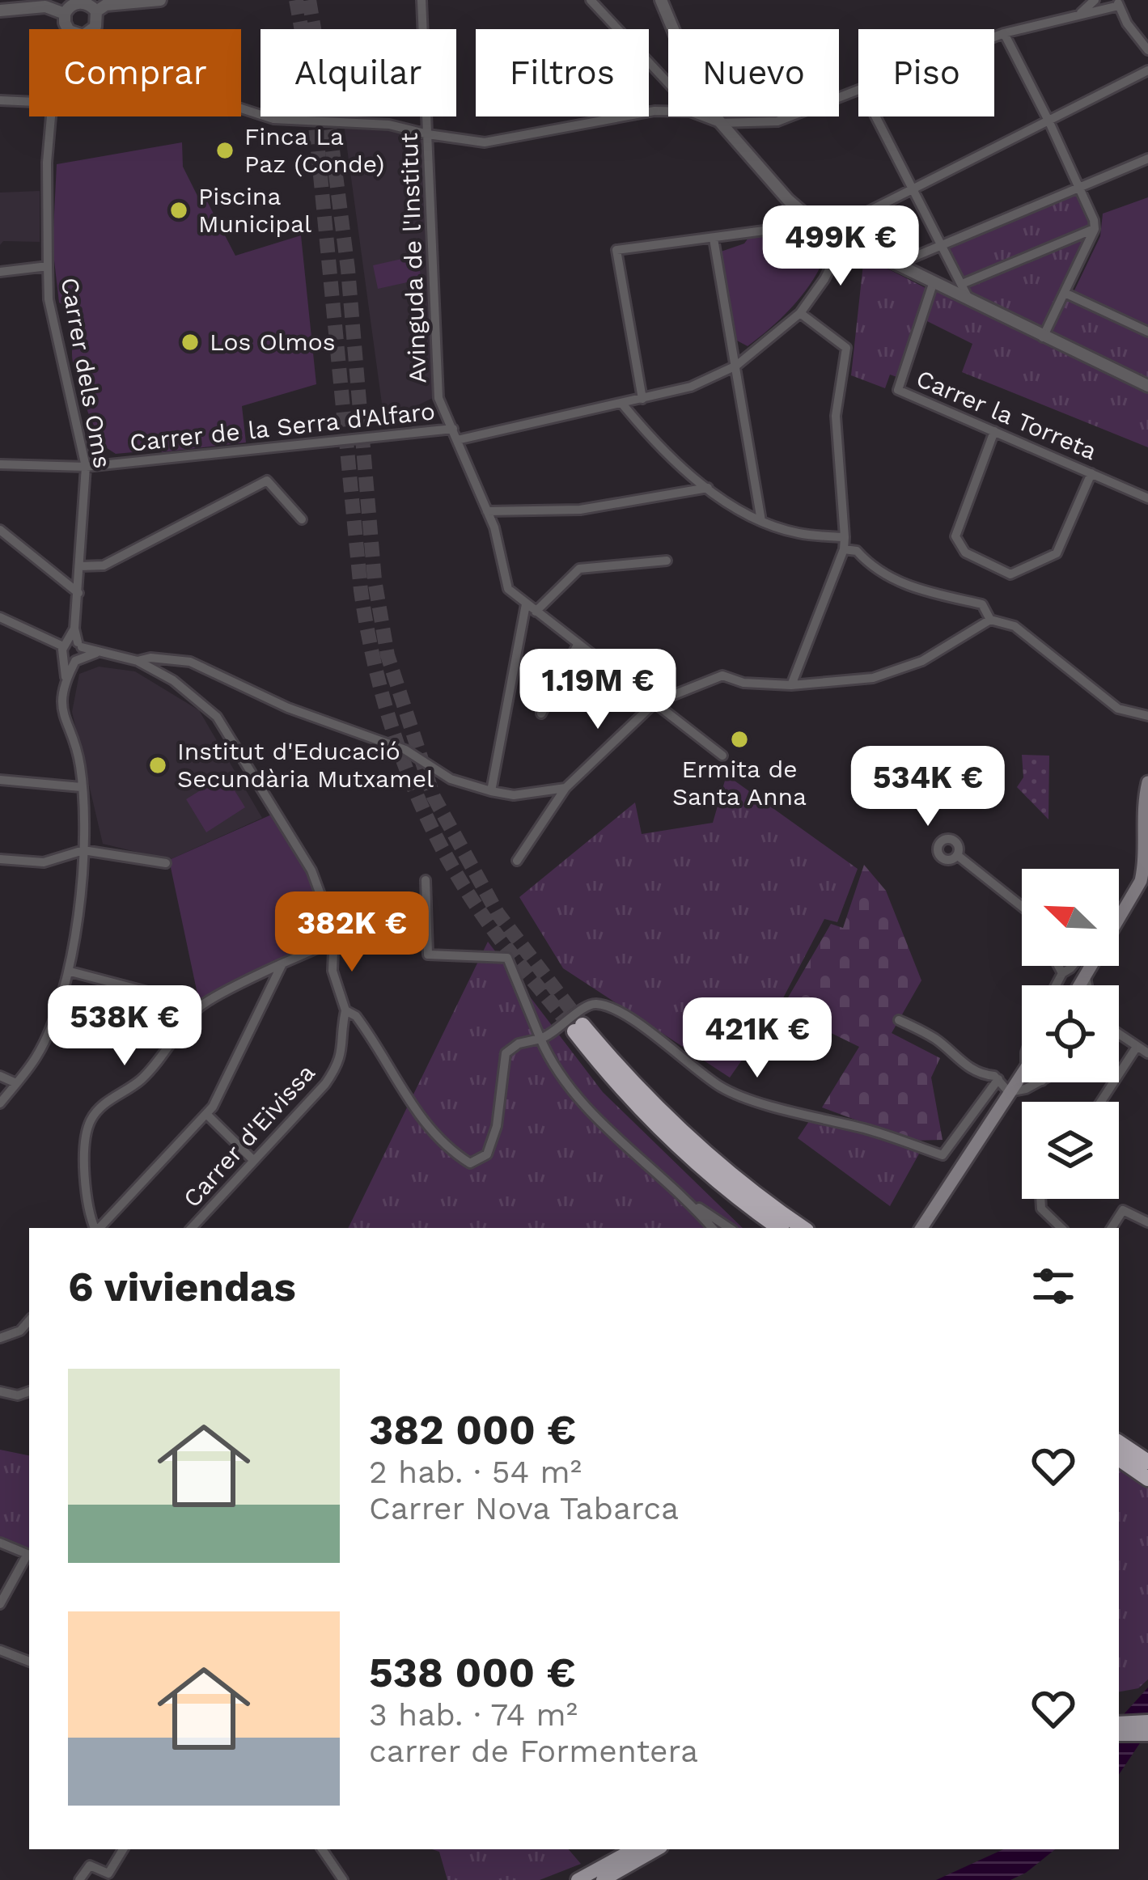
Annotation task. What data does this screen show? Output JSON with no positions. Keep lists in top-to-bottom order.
{
  "streets": {
    "street": [
      "Avinguda de l'Institut",
      "Carrer dels Oms",
      "Carrer la Torreta",
      "Carrer de la Serra d'Alfaro",
      "Carrer d'Eivissa"
    ]
  },
  "crossings": [
    ["Avinguda de l'Institut", "Carrer de la Serra d'Alfaro"],
    ["Carrer dels Oms", "Carrer de la Serra d'Alfaro"]
  ],
  "places": [
    "Finca La Paz (Conde)",
    "Piscina Municipal",
    "Los Olmos",
    "Ermita de Santa Anna",
    "Institut d'Educació Secundària Mutxamel"
  ],
  "north": "top left",
  "page": {
    "chip": [
      "Comprar",
      "Alquilar",
      "Filtros",
      "Nuevo",
      "Piso"
    ],
    "price": [
      "499K €",
      "1.19M €",
      "534K €",
      "382K €",
      "538K €",
      "421K €"
    ],
    "heading": "6 viviendas",
    "list": [
      {
        "name": "382 000 €",
        "note": "2 hab. · 54 m² · Carrer Nova Tabarca"
      },
      {
        "name": "538 000 €",
        "note": "3 hab. · 74 m² · carrer de Formentera"
      }
    ]
  }
}
